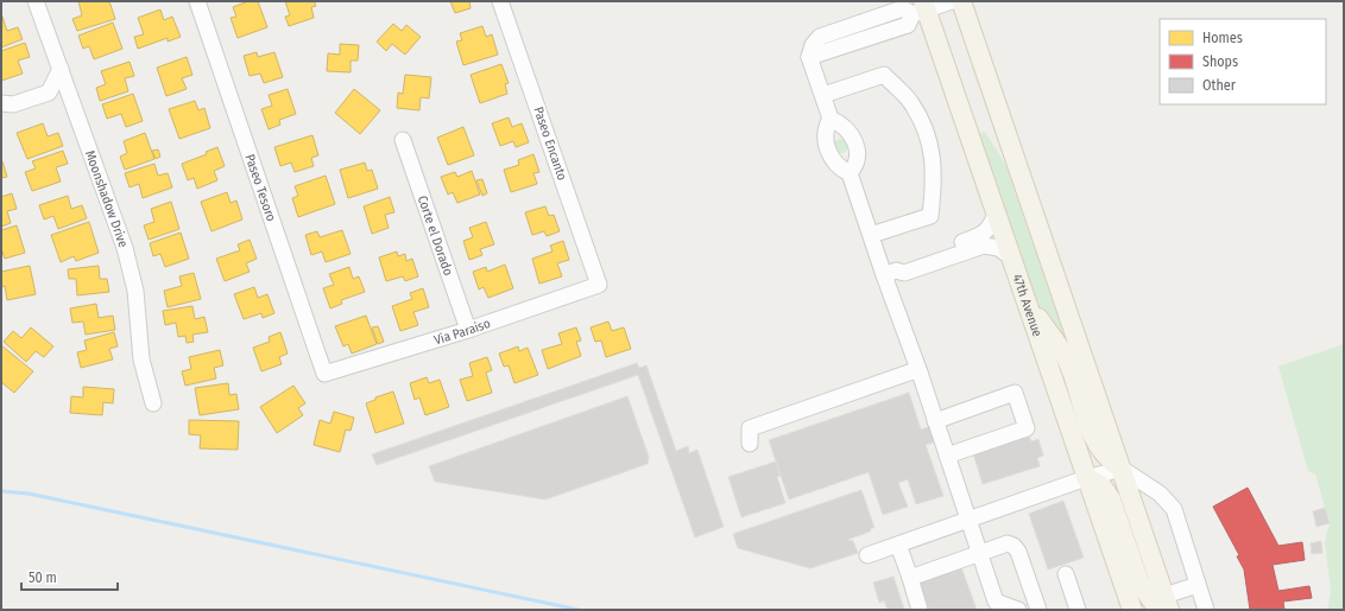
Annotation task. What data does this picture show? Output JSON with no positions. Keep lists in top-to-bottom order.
{
  "streets": {
    "main road": ["47th Avenue"],
    "street": [
      "Paseo Encanto",
      "Paseo Tesoro",
      "Moonshadow Drive",
      "Corte el Dorado",
      "Via Paraiso"
    ]
  },
  "crossings": [
    ["Paseo Encanto", "Via Paraiso"],
    ["Paseo Tesoro", "Via Paraiso"],
    ["Corte el Dorado", "Via Paraiso"]
  ],
  "legend": ["Homes", "Shops", "Other"],
  "scale_bar": "50 m"
}
